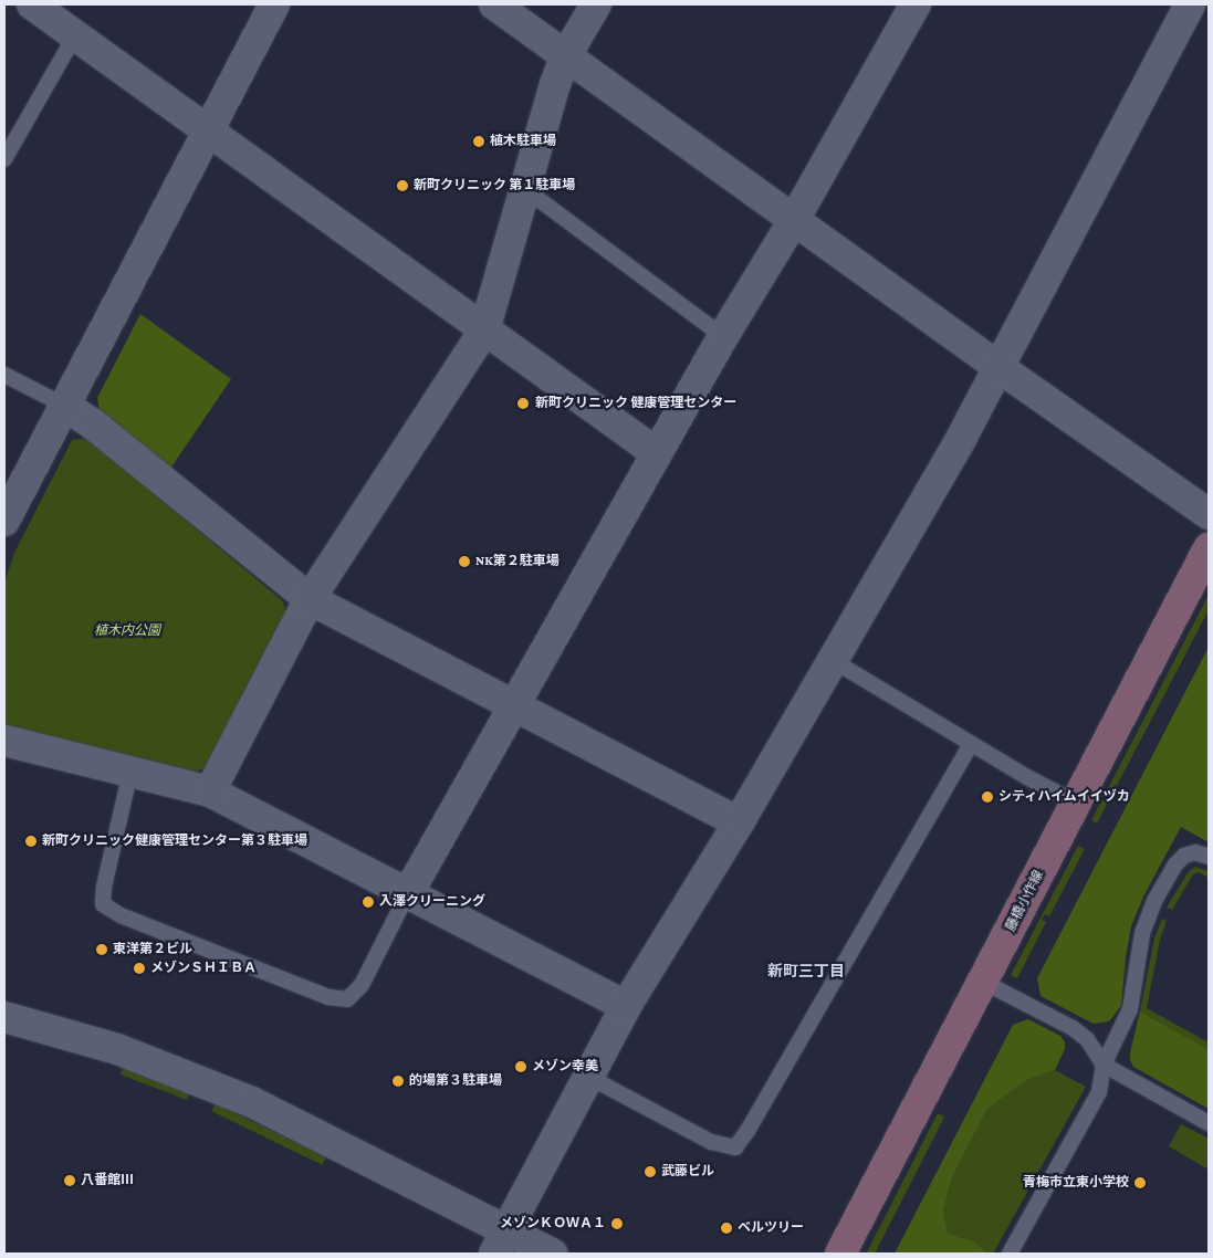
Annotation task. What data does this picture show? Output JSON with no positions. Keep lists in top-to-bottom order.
{
  "streets": {
    "main road": ["藤橋小作線"]
  },
  "districts": ["新町三丁目"],
  "parks": ["植木内公園"],
  "places": [
    "植木駐車場",
    "新町クリニック 第１駐車場",
    "新町クリニック 健康管理センター",
    "NK第２駐車場",
    "シティハイムイイヅカ",
    "新町クリニック健康管理センター第３駐車場",
    "入澤クリーニング",
    "東洋第２ビル",
    "メゾンＳＨＩＢＡ",
    "メゾン幸美",
    "的場第３駐車場",
    "武藤ビル",
    "八番館Ⅲ",
    "青梅市立東小学校",
    "メゾンＫＯＷＡ１",
    "ベルツリー"
  ]
}
